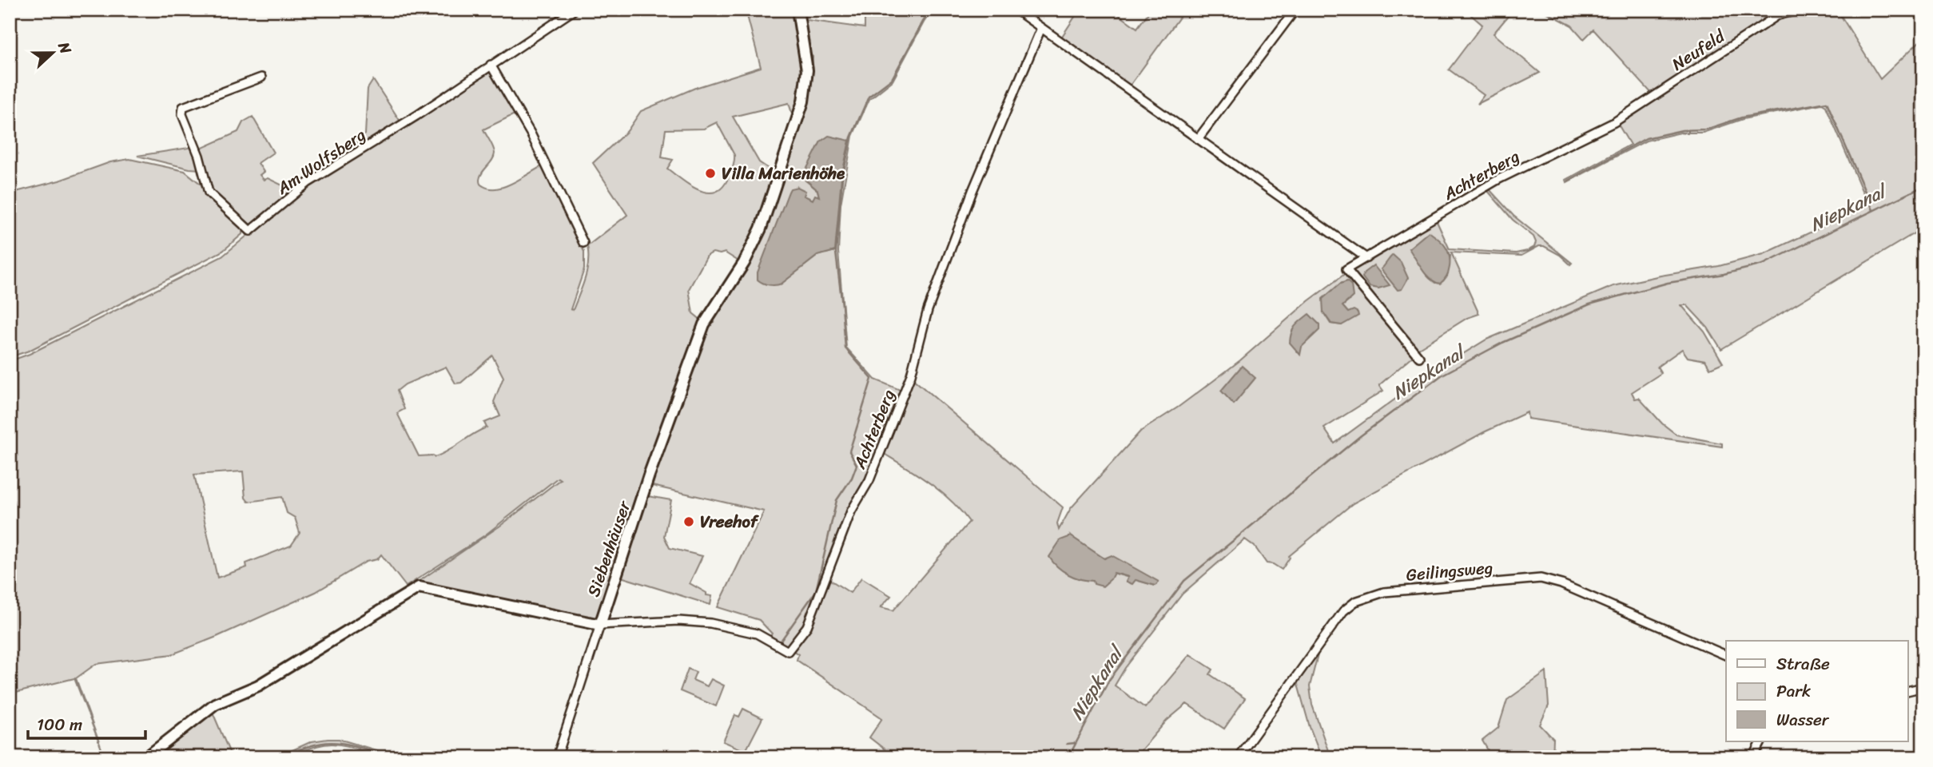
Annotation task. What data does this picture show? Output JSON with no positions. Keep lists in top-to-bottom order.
{
  "streets": {
    "street": [
      "Neufeld",
      "Am Wolfsberg",
      "Achterberg",
      "Siebenhäuser",
      "Geilingsweg"
    ]
  },
  "crossings": [
    ["Neufeld", "Achterberg"],
    ["Achterberg", "Siebenhäuser"]
  ],
  "water": ["Niepkanal"],
  "places": ["Villa Marienhöhe", "Vreehof"],
  "legend": ["Straße", "Park", "Wasser"],
  "scale_bar": "100 m",
  "north": "right"
}
